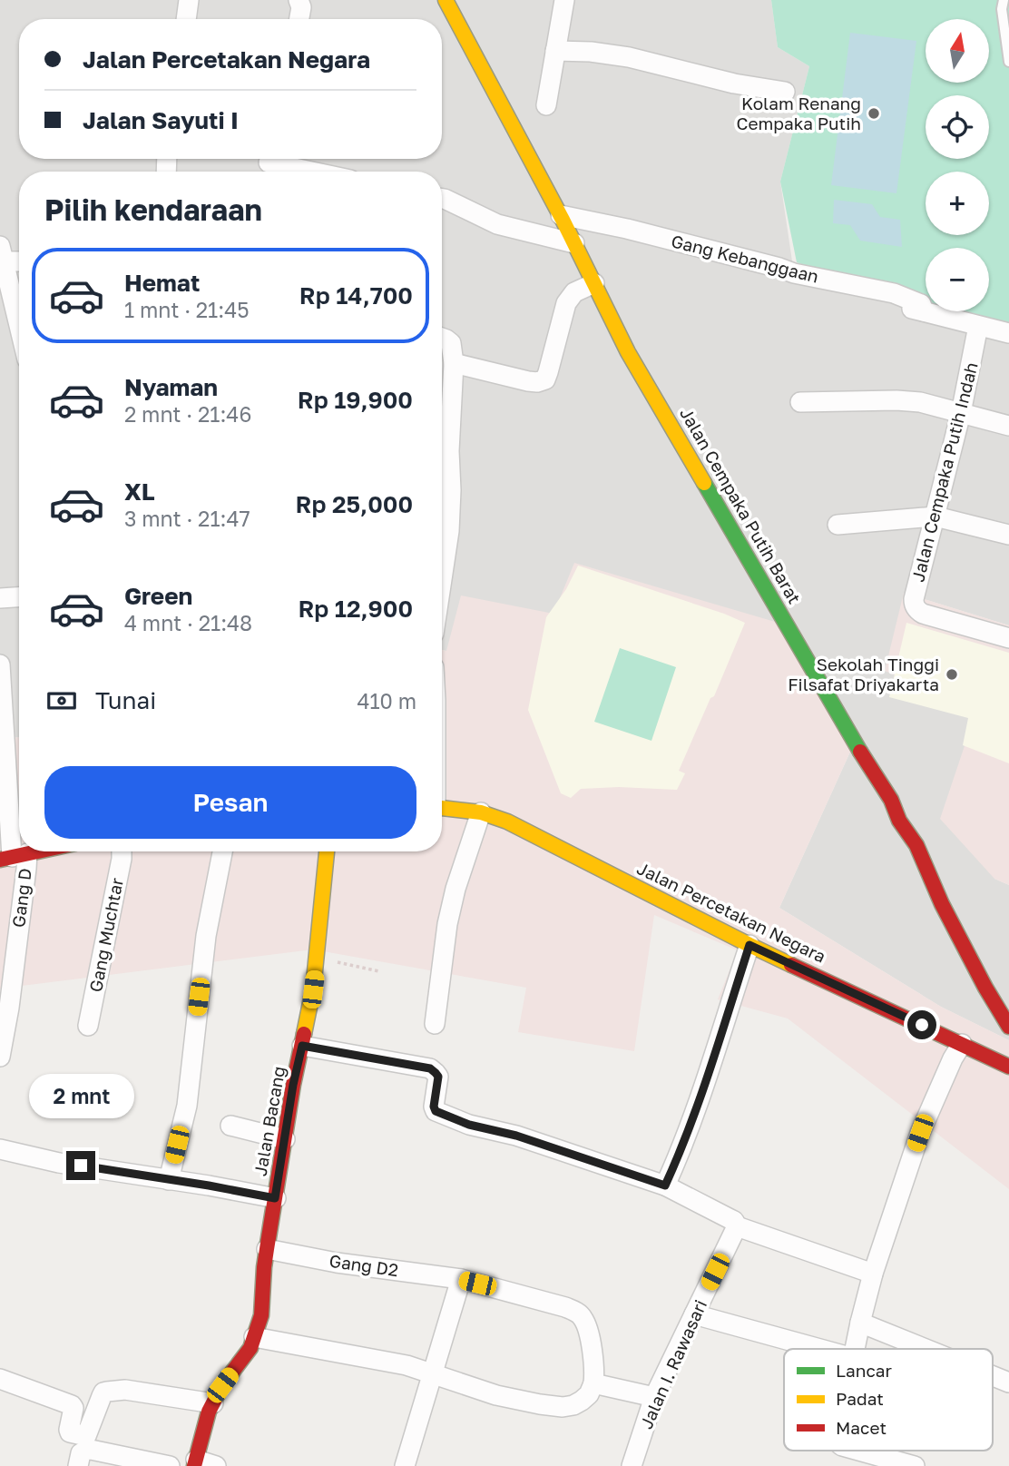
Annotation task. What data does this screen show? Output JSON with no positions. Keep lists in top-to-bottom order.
{
  "streets": {
    "street": [
      "Gang Kebanggaan",
      "Jalan Cempaka Putih Indah",
      "Jalan Cempaka Putih Barat",
      "Gang D",
      "Jalan Percetakan Negara",
      "Gang Muchtar",
      "Jalan Bacang",
      "Gang D2",
      "Jalan I. Rawasari"
    ]
  },
  "crossings": [
    ["Gang Kebanggaan", "Jalan Cempaka Putih Barat"],
    ["Jalan Bacang", "Gang D2"]
  ],
  "places": ["Kolam Renang Cempaka Putih", "Sekolah Tinggi Filsafat Driyakarta"],
  "legend": ["Lancar", "Padat", "Macet"],
  "north": "top",
  "page": {
    "map_buttons": ["+", "−"],
    "banner": ["Jalan Percetakan Negara", "Jalan Sayuti I"],
    "heading": "Pilih kendaraan",
    "list": [
      {
        "name": "Hemat",
        "note": "1 mnt · 21:45",
        "value": "Rp 14,700"
      },
      {
        "name": "Nyaman",
        "note": "2 mnt · 21:46",
        "value": "Rp 19,900"
      },
      {
        "name": "XL",
        "note": "3 mnt · 21:47",
        "value": "Rp 25,000"
      },
      {
        "name": "Green",
        "note": "4 mnt · 21:48",
        "value": "Rp 12,900"
      }
    ],
    "pay": ["Tunai", "410 m"],
    "buttons": "Pesan",
    "bubble": "2 mnt"
  }
}
